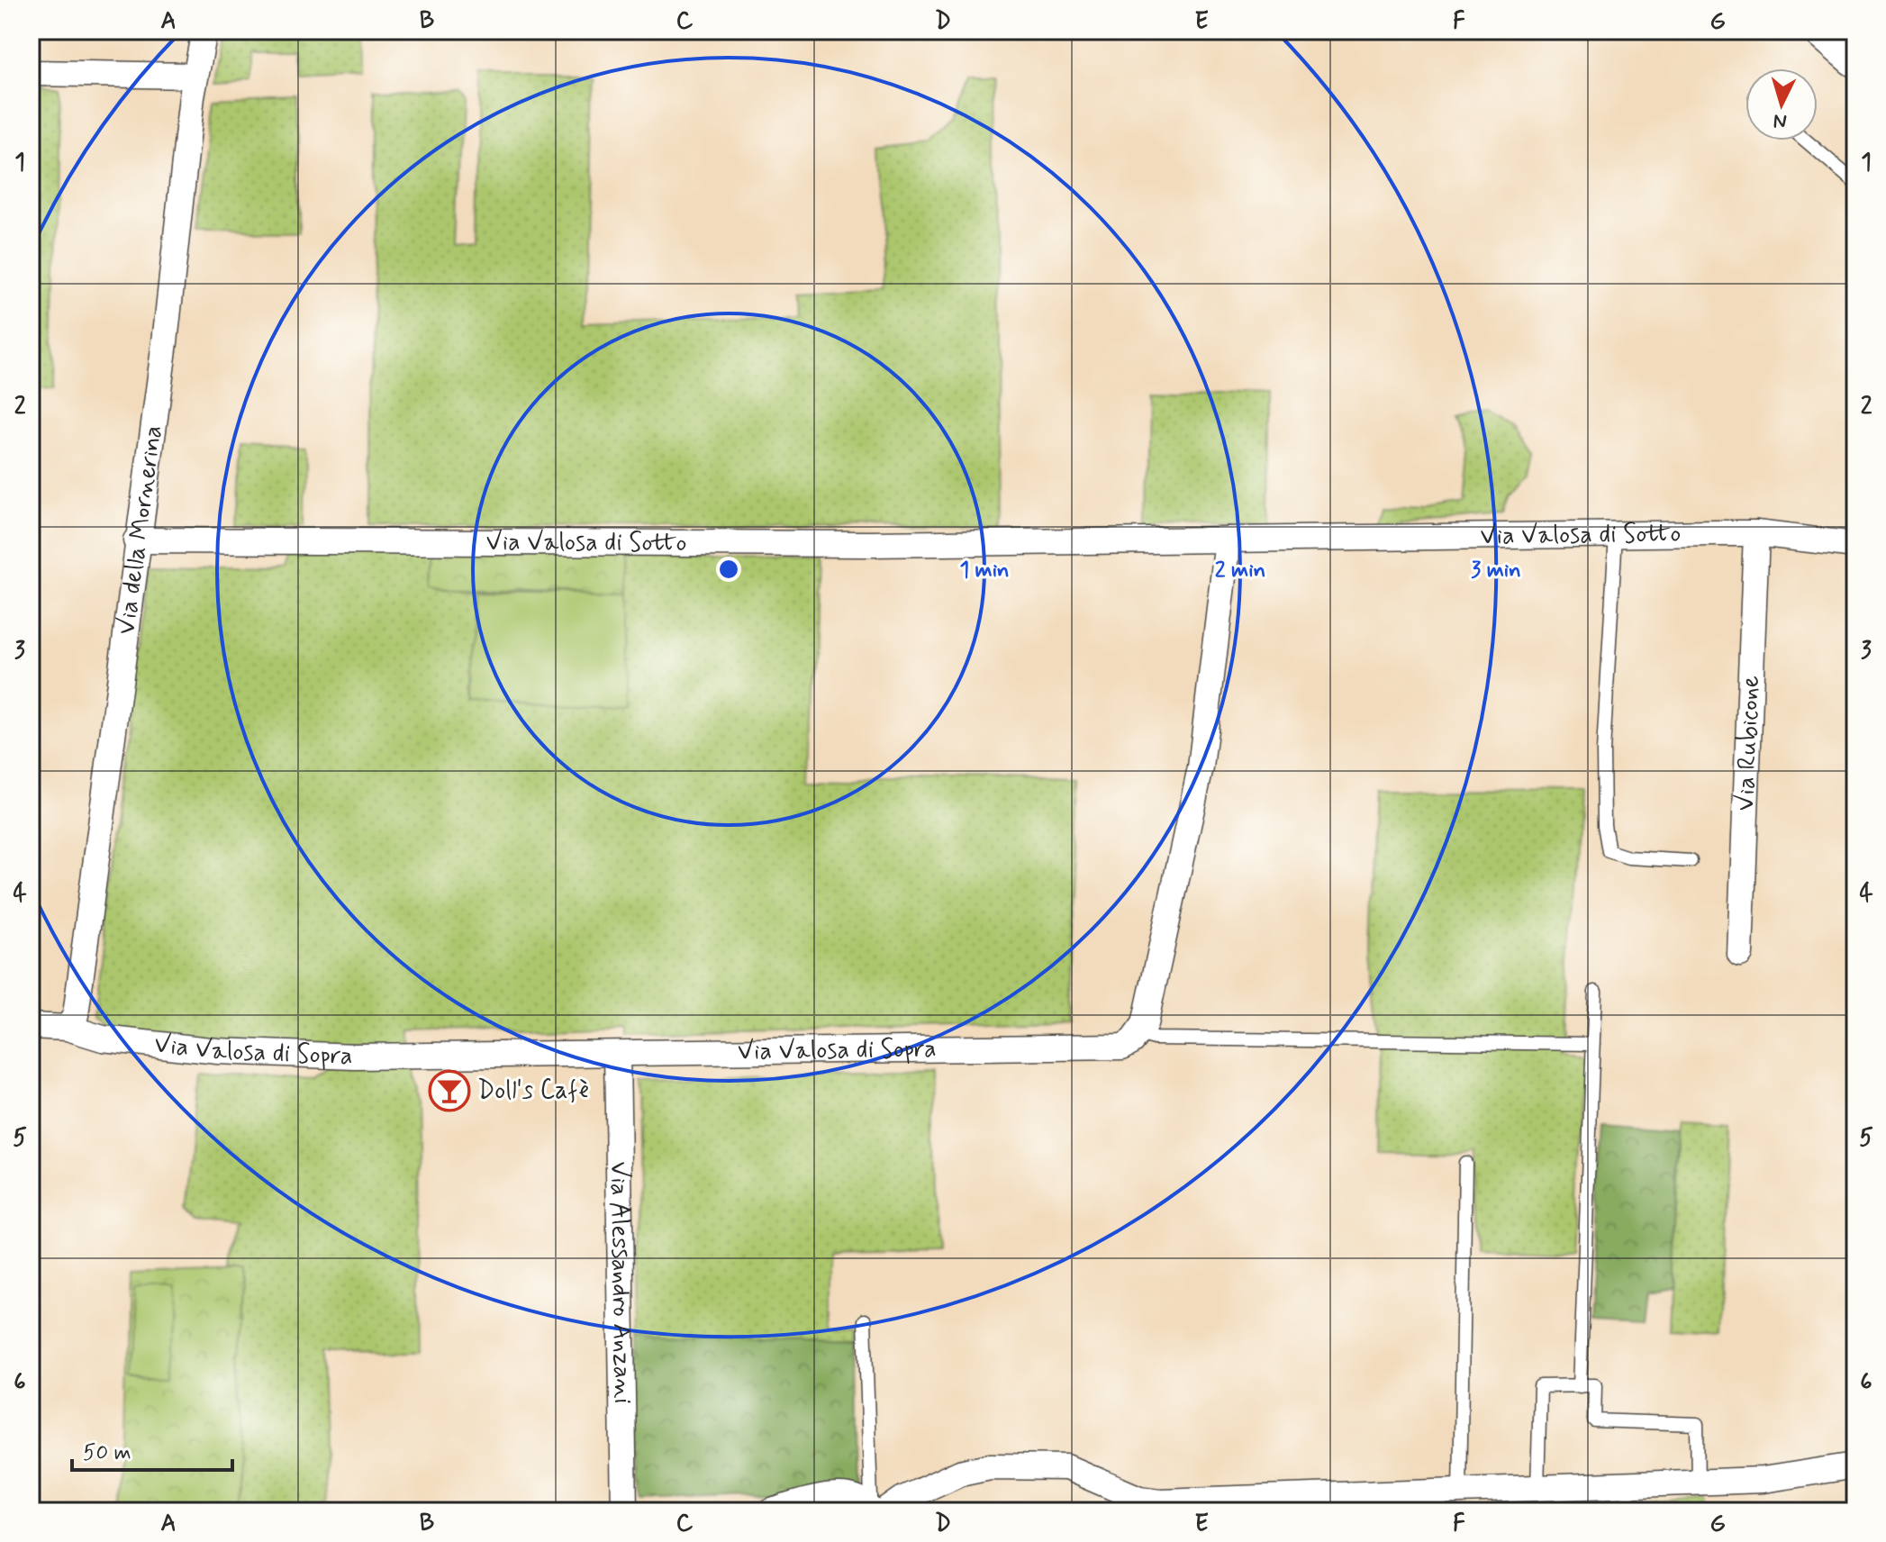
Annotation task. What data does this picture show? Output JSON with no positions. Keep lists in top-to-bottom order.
{
  "streets": {
    "street": [
      "Via della Mornerina",
      "Via Valosa di Sotto",
      "Via Rubicone",
      "Via Valosa di Sopra",
      "Via Alessandro Anzani"
    ]
  },
  "crossings": [
    ["Via della Mornerina", "Via Valosa di Sotto"],
    ["Via della Mornerina", "Via Valosa di Sopra"],
    ["Via Valosa di Sotto", "Via Rubicone"],
    ["Via Valosa di Sopra", "Via Alessandro Anzani"]
  ],
  "places": {
    "bar": ["Doll's Cafè"]
  },
  "scale_bar": "50 m",
  "north": "bottom",
  "grid": {
    "columns": [
      "A",
      "B",
      "C",
      "D",
      "E",
      "F",
      "G"
    ],
    "rows": [
      "1",
      "2",
      "3",
      "4",
      "5",
      "6"
    ]
  },
  "rings": ["1 min", "2 min", "3 min"]
}
